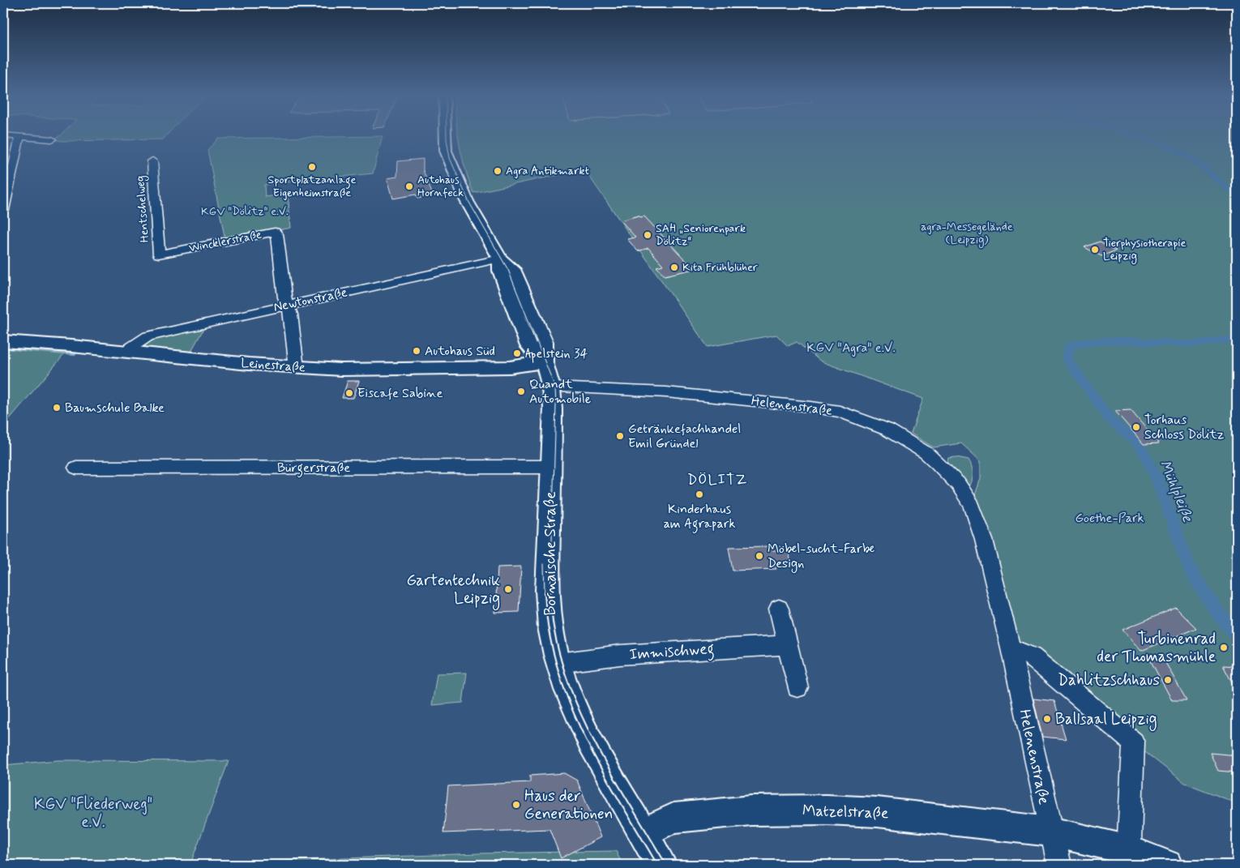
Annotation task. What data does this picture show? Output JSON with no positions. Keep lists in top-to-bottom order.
{
  "streets": {
    "main road": ["Leinestraße", "Bornaische Straße", "Matzelstraße"],
    "street": [
      "Hentschelweg",
      "Wincklerstraße",
      "Newtonstraße",
      "Helenenstraße",
      "Bürgerstraße",
      "Immischweg"
    ]
  },
  "crossings": [
    ["Hentschelweg", "Wincklerstraße"],
    ["Wincklerstraße", "Newtonstraße"],
    ["Wincklerstraße", "Leinestraße"],
    ["Newtonstraße", "Leinestraße"],
    ["Newtonstraße", "Bornaische Straße"],
    ["Leinestraße", "Bornaische Straße"],
    ["Helenenstraße", "Bornaische Straße"],
    ["Helenenstraße", "Matzelstraße"],
    ["Bürgerstraße", "Bornaische Straße"],
    ["Bornaische Straße", "Immischweg"],
    ["Bornaische Straße", "Matzelstraße"]
  ],
  "districts": ["DÖLITZ"],
  "water": ["Mühlpleiße"],
  "parks": [
    "KGV \"Dölitz\" e.V.",
    "agra-Messegelände (Leipzig)",
    "KGV \"Agra\" e.V.",
    "Goethe-Park",
    "KGV \"Fliederweg\" e.V."
  ],
  "places": [
    "Sportplatzanlage Eigenheimstraße",
    "Agra Antikmarkt",
    "Autohaus Hornfeck",
    "SAH „Seniorenpark Dölitz“",
    "Tierphysiotherapie Leipzig",
    "Kita Frühblüher",
    "Autohaus Süd",
    "Apelstein 34",
    "Quandt Automobile",
    "Eiscafe Sabine",
    "Baumschule Balke",
    "Torhaus Schloss Dölitz",
    "Getränkefachhandel Emil Gründel",
    "Kinderhaus am Agrapark",
    "Möbel-sucht-Farbe Design",
    "Gartentechnik Leipzig",
    "Turbinenrad der Thomasmühle",
    "Dahlitzschhaus",
    "Ballsaal Leipzig",
    "Haus der Generationen"
  ]
}
